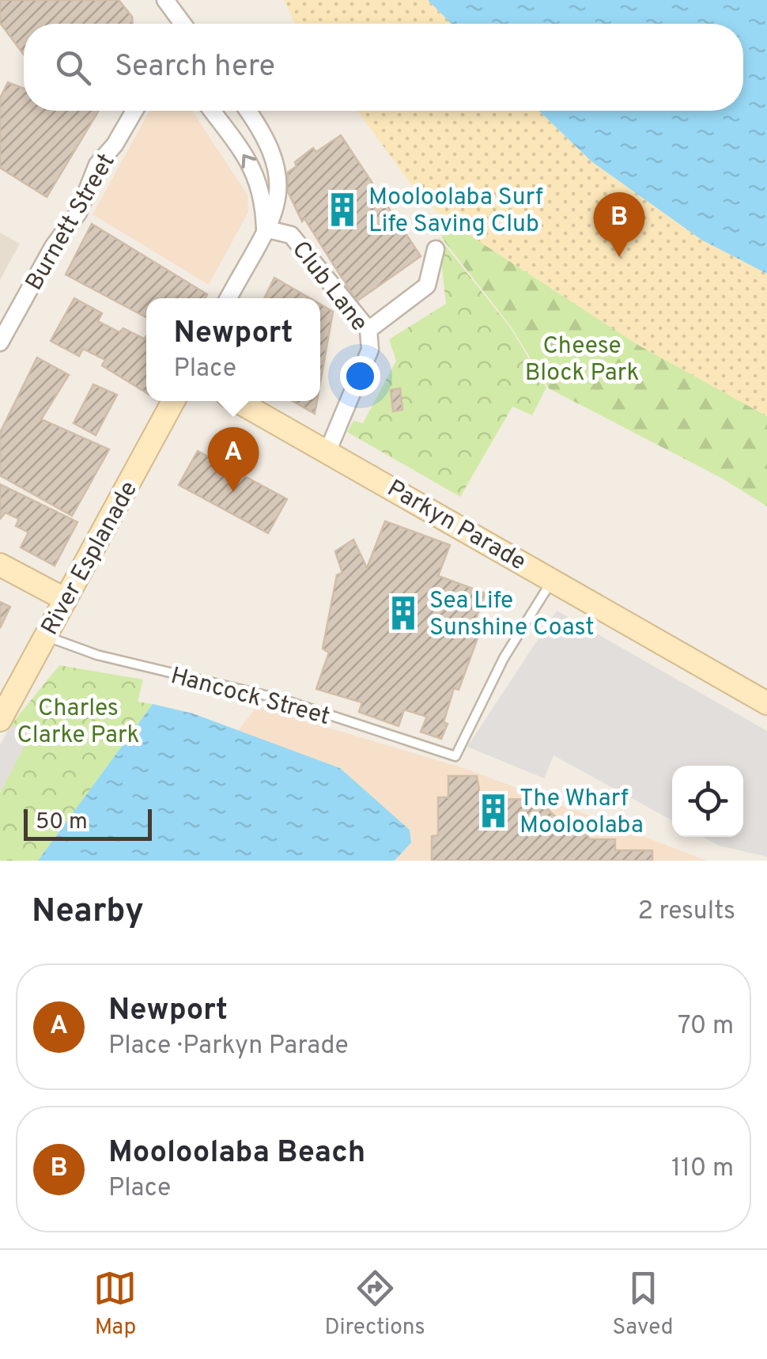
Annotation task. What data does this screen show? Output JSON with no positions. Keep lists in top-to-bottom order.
{
  "streets": {
    "street": [
      "Burnett Street",
      "Club Lane",
      "Parkyn Parade",
      "River Esplanade"
    ],
    "lane": ["Hancock Street"]
  },
  "crossings": [
    ["Club Lane", "Parkyn Parade"],
    ["Parkyn Parade", "Hancock Street"],
    ["River Esplanade", "Hancock Street"]
  ],
  "parks": ["Cheese Block Park", "Charles Clarke Park"],
  "places": {
    "building": ["Mooloolaba Surf Life Saving Club", "Sea Life Sunshine Coast", "The Wharf Mooloolaba"]
  },
  "scale_bar": "50 m",
  "page": {
    "search": "Search here",
    "pins": ["B", "A"],
    "popup": ["Newport", "Place"],
    "scale": "50 m",
    "heading": ["Nearby", "2 results"],
    "list": [
      {
        "mark": "A",
        "name": "Newport",
        "note": "Place · Parkyn Parade",
        "value": "70 m"
      },
      {
        "mark": "B",
        "name": "Mooloolaba Beach",
        "note": "Place",
        "value": "110 m"
      }
    ],
    "nav": ["Map", "Directions", "Saved"]
  }
}
